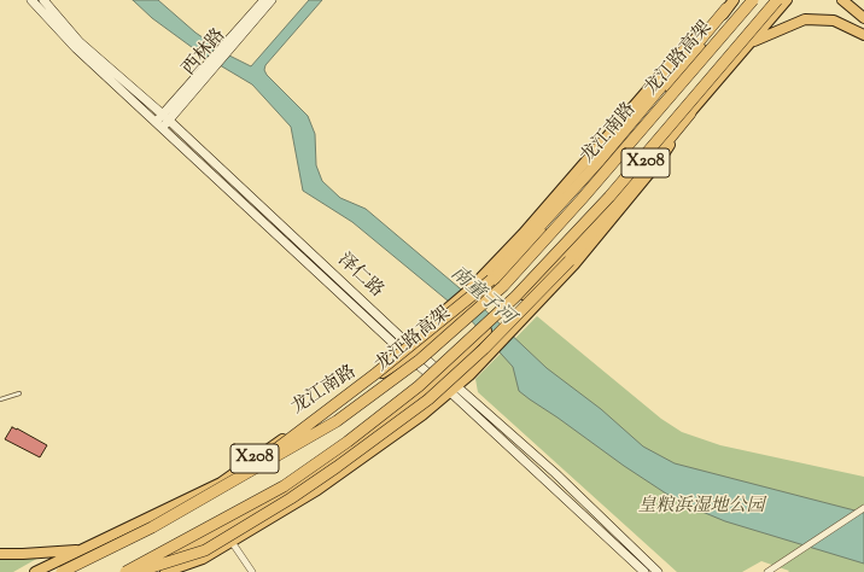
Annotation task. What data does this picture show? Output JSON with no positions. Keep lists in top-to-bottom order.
{
  "streets": {
    "highway": ["龙江路高架"],
    "main road": ["龙江南路", "X208"],
    "street": ["西林路", "泽仁路"]
  },
  "crossings": [
    ["西林路", "泽仁路"],
    ["龙江南路", "泽仁路"],
    ["X208", "泽仁路"]
  ],
  "water": ["南童子河"],
  "parks": ["皇粮浜湿地公园"]
}
